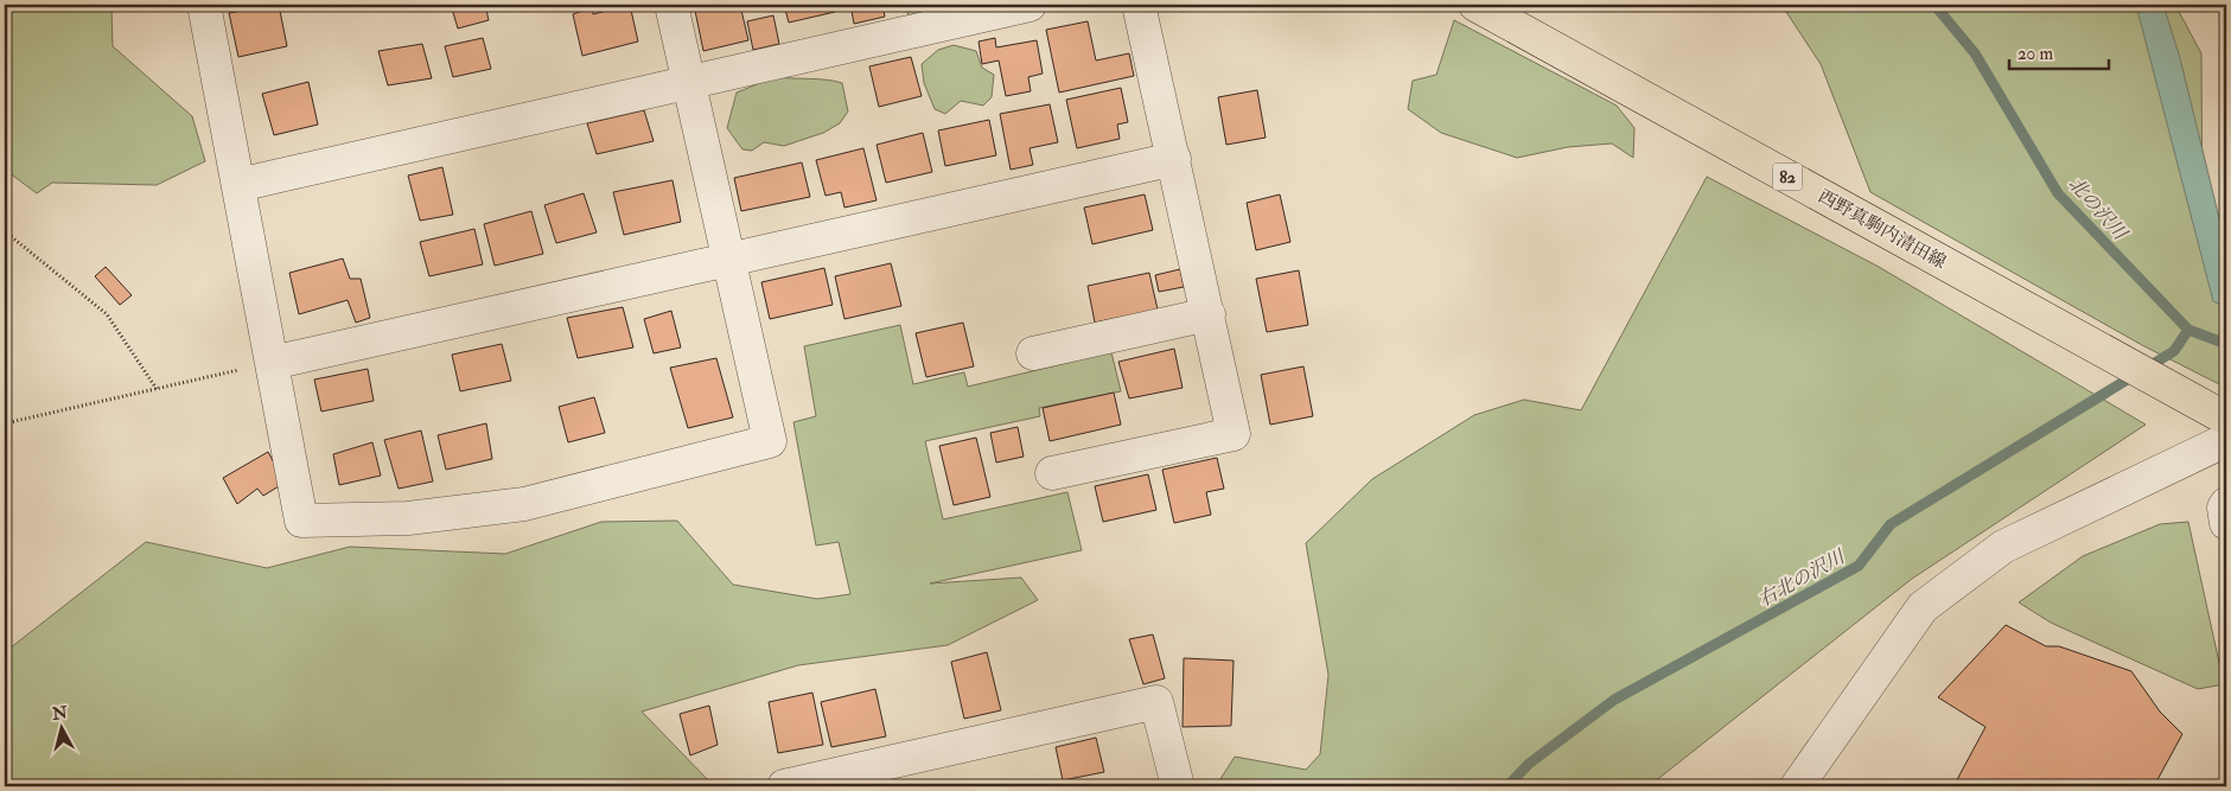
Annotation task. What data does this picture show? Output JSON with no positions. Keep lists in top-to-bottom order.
{
  "streets": {
    "main road": ["82", "西野真駒内清田線"]
  },
  "water": ["北の沢川", "右北の沢川"],
  "scale_bar": "20 m",
  "north": "top"
}
